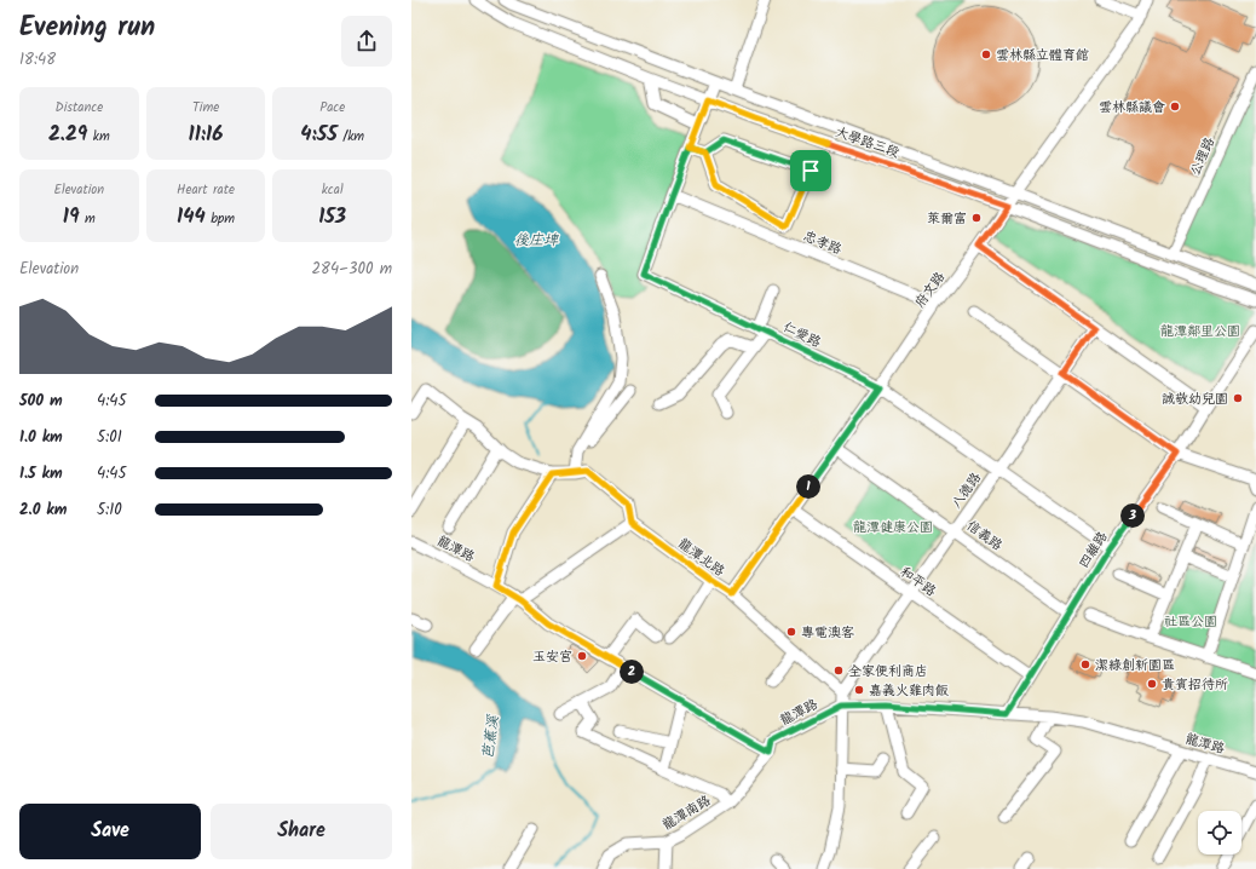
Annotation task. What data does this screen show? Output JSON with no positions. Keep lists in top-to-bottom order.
{
  "streets": {
    "street": [
      "大學路三段",
      "公理路",
      "忠孝路",
      "府文路",
      "仁愛路",
      "八德路",
      "信義路",
      "龍潭路",
      "四維路",
      "龍潭北路",
      "和平路",
      "龍潭南路"
    ]
  },
  "crossings": [
    ["大學路三段", "公理路"],
    ["大學路三段", "府文路"],
    ["大學路三段", "仁愛路"],
    ["忠孝路", "府文路"],
    ["忠孝路", "仁愛路"],
    ["府文路", "仁愛路"],
    ["府文路", "信義路"],
    ["府文路", "龍潭北路"],
    ["府文路", "和平路"],
    ["仁愛路", "八德路"],
    ["仁愛路", "四維路"],
    ["八德路", "信義路"],
    ["八德路", "龍潭北路"],
    ["八德路", "和平路"],
    ["信義路", "四維路"],
    ["龍潭路", "四維路"],
    ["龍潭路", "龍潭南路"],
    ["四維路", "和平路"]
  ],
  "water": ["後庄埤", "芭蕉溪"],
  "parks": ["龍潭鄰里公園", "龍潭健康公園", "社區公園"],
  "places": [
    "雲林縣立體育館",
    "雲林縣議會",
    "萊爾富",
    "誠敬幼兒園",
    "專電澳客",
    "玉安宮",
    "潔綠創新園區",
    "全家便利商店",
    "貴賓招待所",
    "嘉義火雞肉飯"
  ],
  "page": {
    "heading": ["Evening run", "18:48"],
    "stats": [
      ["Distance", "2.29 km"],
      ["Time", "11:16"],
      ["Pace", "4:55 /km"],
      ["Elevation", "19 m"],
      ["Heart rate", "144 bpm"],
      ["kcal", "153"]
    ],
    "chart": ["Elevation", "284–300 m"],
    "list": [
      {
        "name": "500 m",
        "note": "4:45"
      },
      {
        "name": "1.0 km",
        "note": "5:01"
      },
      {
        "name": "1.5 km",
        "note": "4:45"
      },
      {
        "name": "2.0 km",
        "note": "5:10"
      }
    ],
    "pins": ["1", "3", "2"],
    "buttons": ["Save", "Share"]
  }
}
